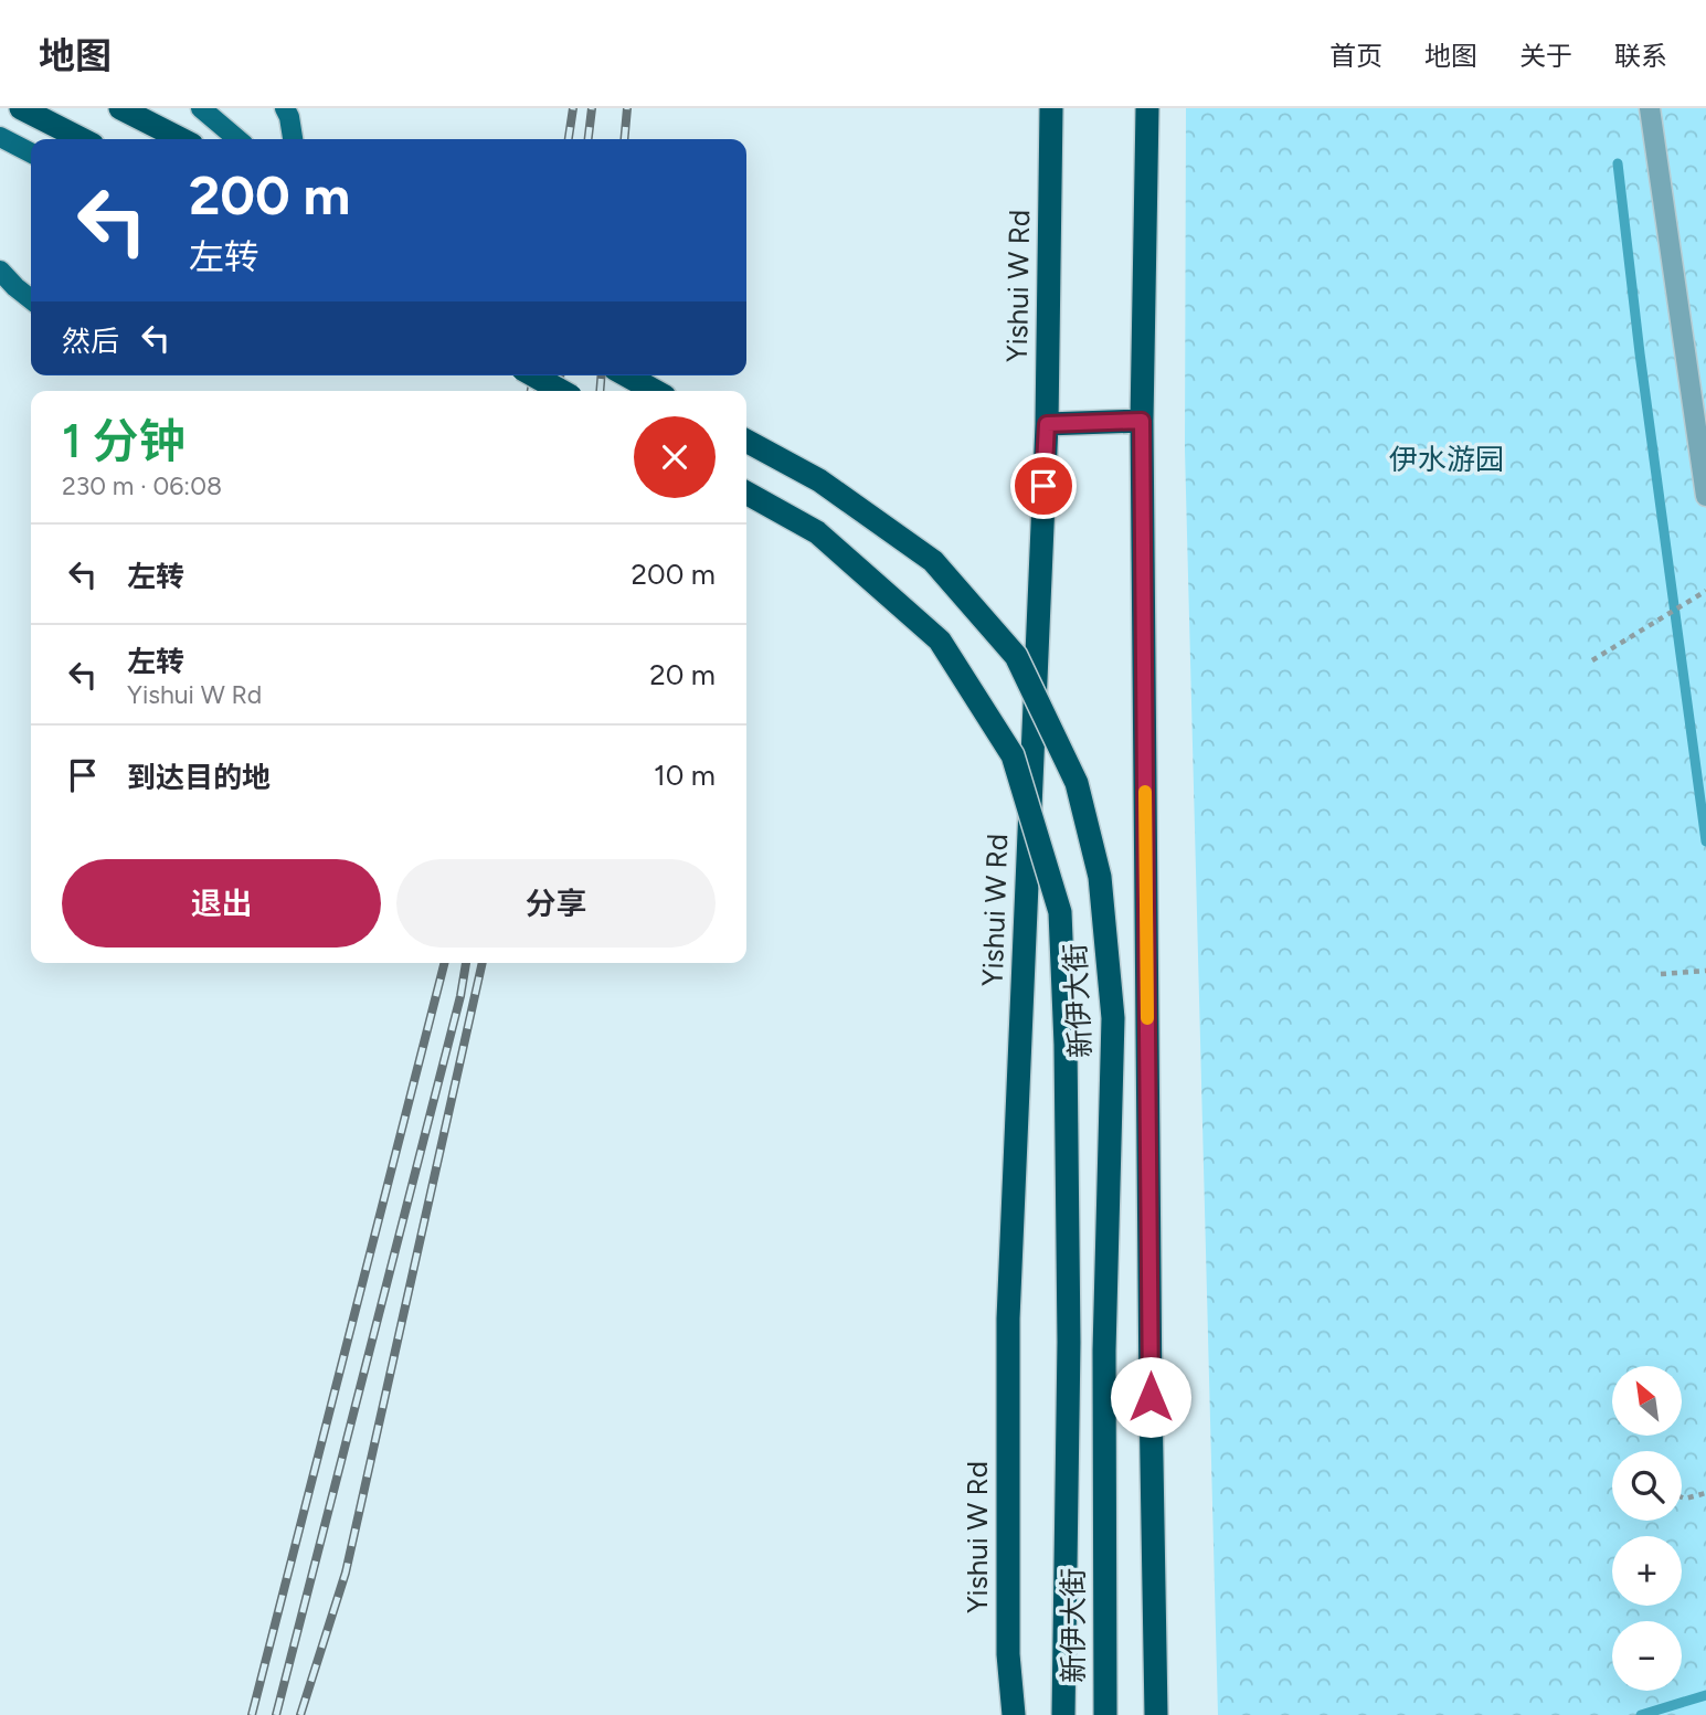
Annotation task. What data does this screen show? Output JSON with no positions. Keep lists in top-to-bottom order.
{
  "streets": {
    "highway": ["Yishui W Rd", "新伊大街"]
  },
  "parks": ["伊水游园"],
  "north": "top left",
  "page": {
    "header": "地图",
    "nav": [
      "首页",
      "地图",
      "关于",
      "联系"
    ],
    "turn": ["200 m", "左转"],
    "then": "然后",
    "heading": ["1 分钟", "230 m · 06:08"],
    "list": [
      {
        "name": "左转",
        "value": "200 m"
      },
      {
        "name": "左转",
        "note": "Yishui W Rd",
        "value": "20 m"
      },
      {
        "name": "到达目的地",
        "value": "10 m"
      }
    ],
    "buttons": ["退出", "分享"],
    "map_buttons": ["+", "−"]
  }
}
